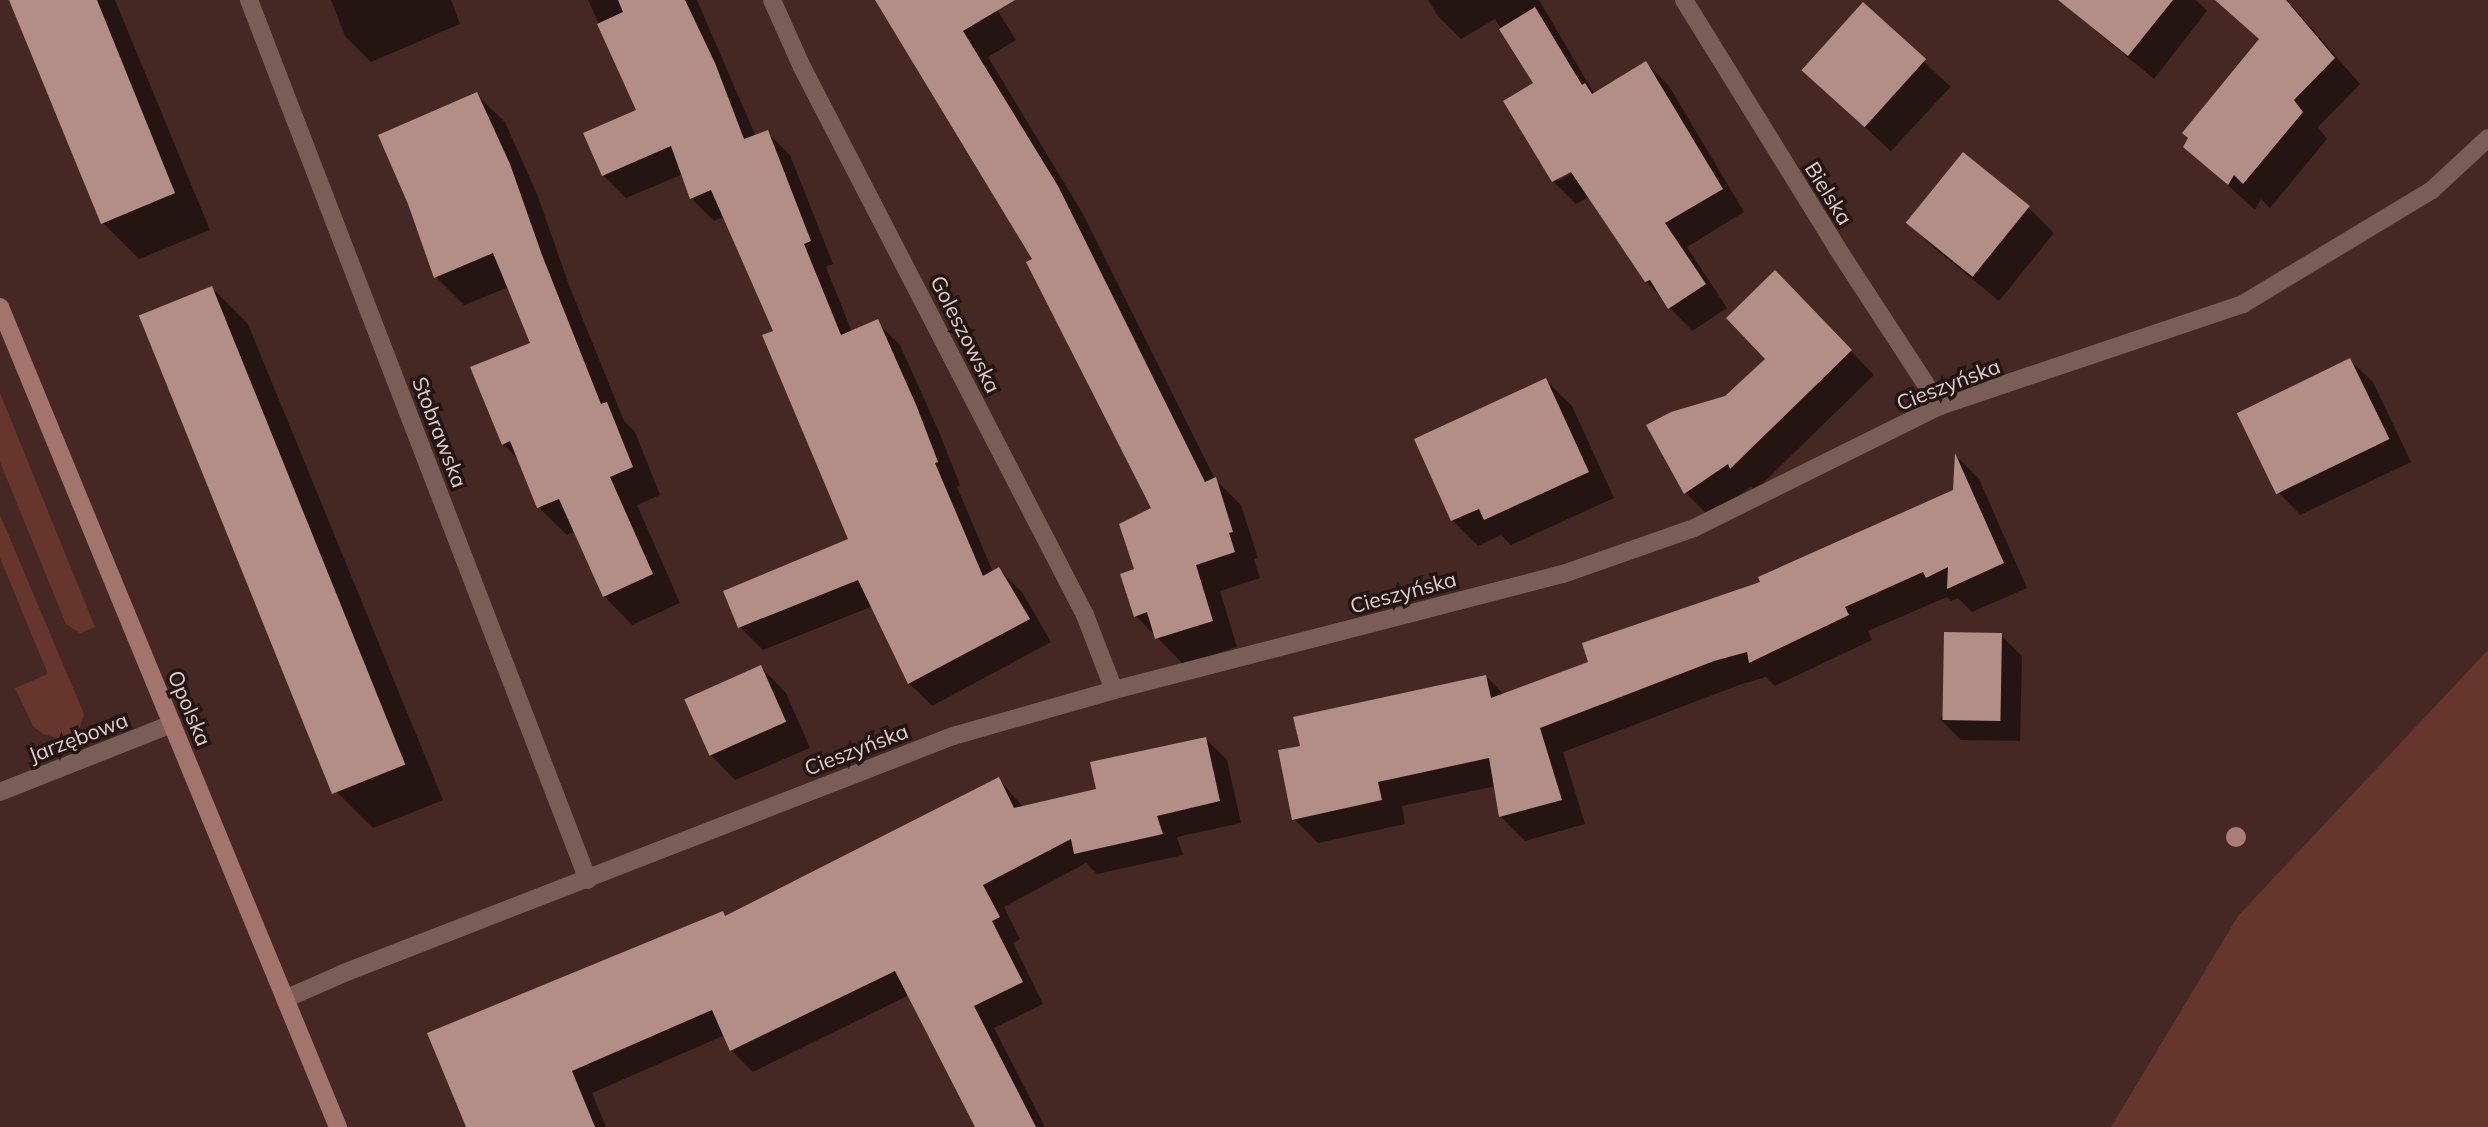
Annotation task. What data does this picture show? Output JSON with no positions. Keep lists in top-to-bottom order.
{
  "streets": {
    "street": [
      "Bielska",
      "Goleszowska",
      "Cieszyńska",
      "Stobrawska",
      "Opolska",
      "Jarzębowa"
    ]
  },
  "crossings": [
    ["Bielska", "Cieszyńska"],
    ["Goleszowska", "Cieszyńska"],
    ["Cieszyńska", "Stobrawska"],
    ["Cieszyńska", "Opolska"],
    ["Opolska", "Jarzębowa"]
  ]
}
